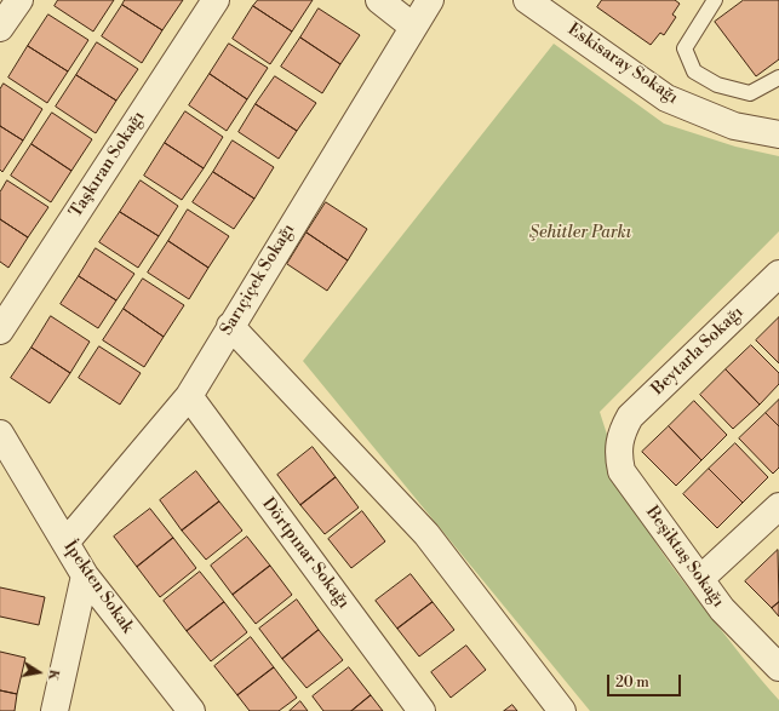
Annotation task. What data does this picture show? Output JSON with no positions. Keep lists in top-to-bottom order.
{
  "streets": {
    "street": [
      "Eskisaray Sokağı",
      "Taşkıran Sokağı",
      "Sarıçiçek Sokağı",
      "Beytarla Sokağı",
      "Dörtpınar Sokağı",
      "Beşiktaş Sokağı",
      "İpekten Sokak"
    ]
  },
  "crossings": [
    ["Sarıçiçek Sokağı", "Dörtpınar Sokağı"],
    ["Sarıçiçek Sokağı", "İpekten Sokak"],
    ["Beytarla Sokağı", "Beşiktaş Sokağı"]
  ],
  "parks": ["Şehitler Parkı"],
  "scale_bar": "20 m",
  "north": "right"
}
